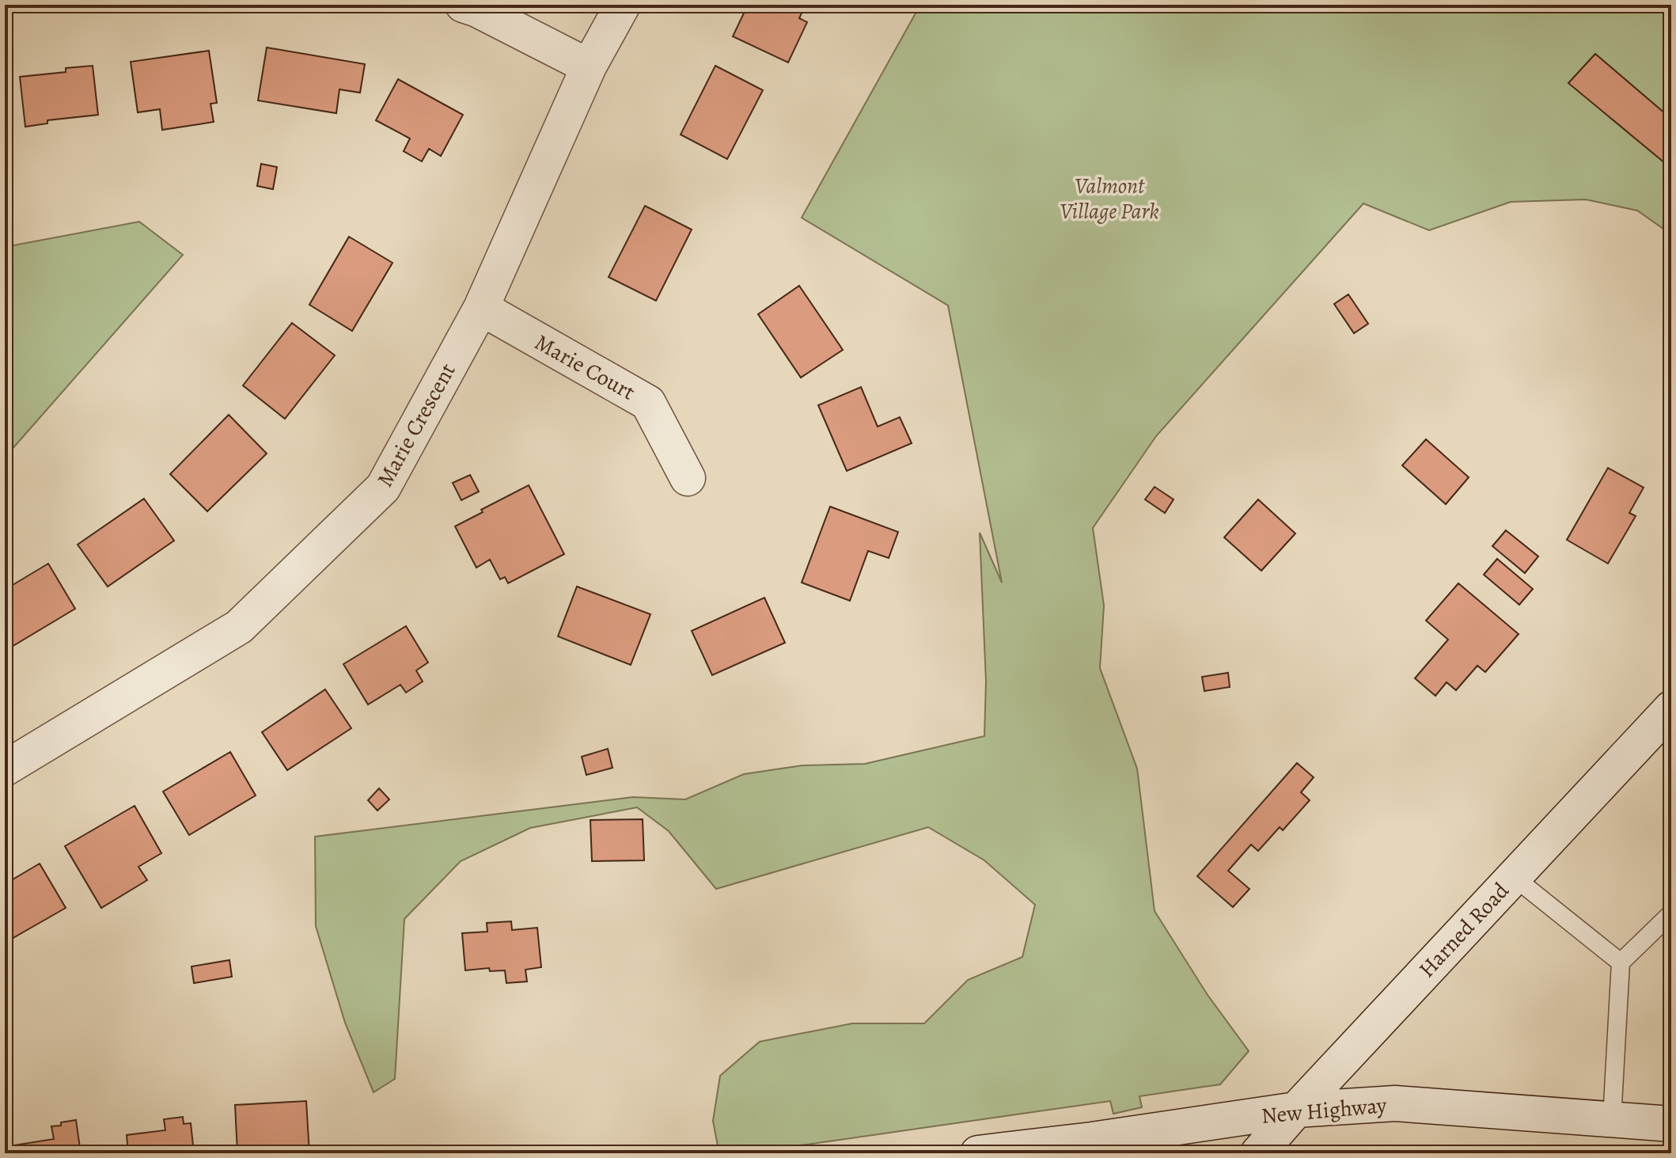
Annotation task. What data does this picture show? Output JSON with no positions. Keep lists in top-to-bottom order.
{
  "streets": {
    "street": [
      "Marie Court",
      "Marie Crescent",
      "Harned Road",
      "New Highway"
    ]
  },
  "crossings": [
    ["Marie Court", "Marie Crescent"],
    ["Harned Road", "New Highway"]
  ],
  "parks": ["Valmont Village Park"]
}
